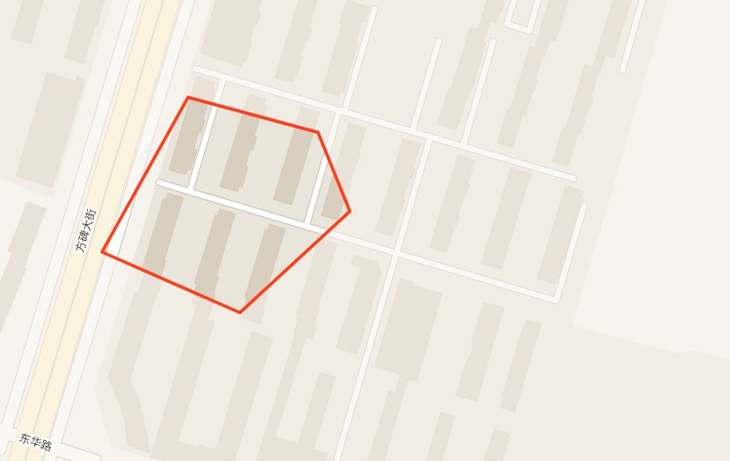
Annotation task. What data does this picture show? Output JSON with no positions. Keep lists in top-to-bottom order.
{
  "streets": {
    "main road": ["方碑大街"],
    "street": ["东华路"]
  },
  "crossings": [
    ["方碑大街", "东华路"]
  ]
}
